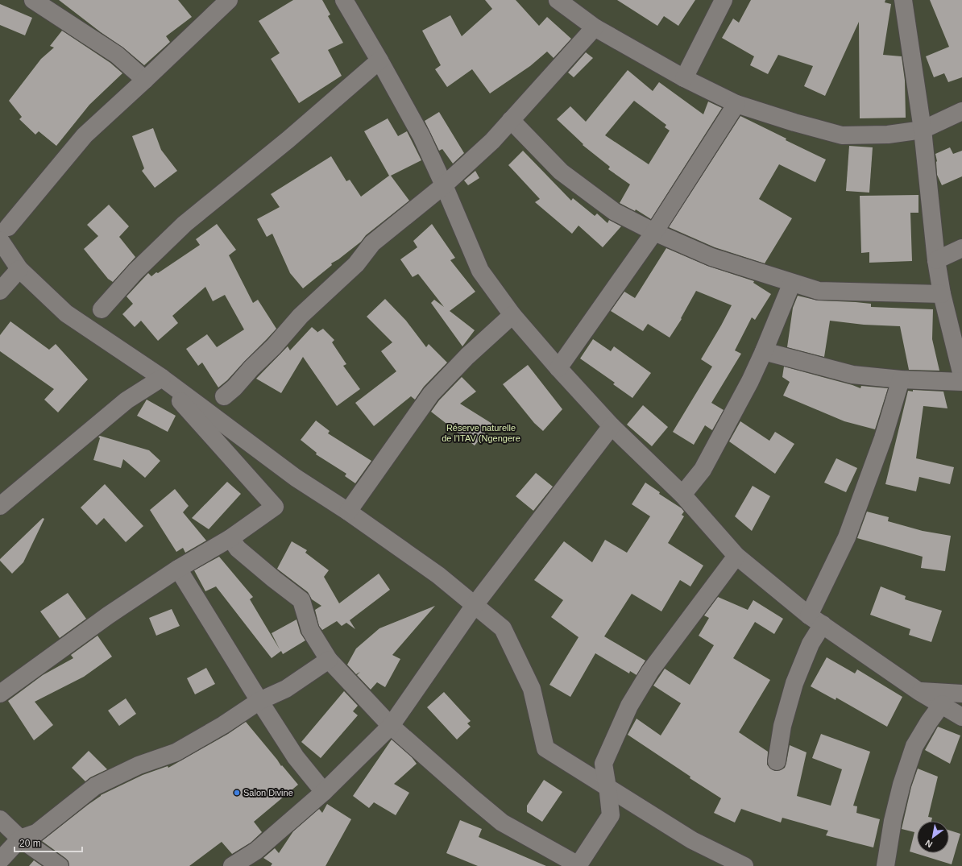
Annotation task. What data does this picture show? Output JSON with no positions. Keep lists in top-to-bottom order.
{
  "parks": ["Réserve naturelle de l'ITAV (Ngengere"],
  "places": ["Salon Divine"],
  "scale_bar": "20 m",
  "north": "bottom left"
}
